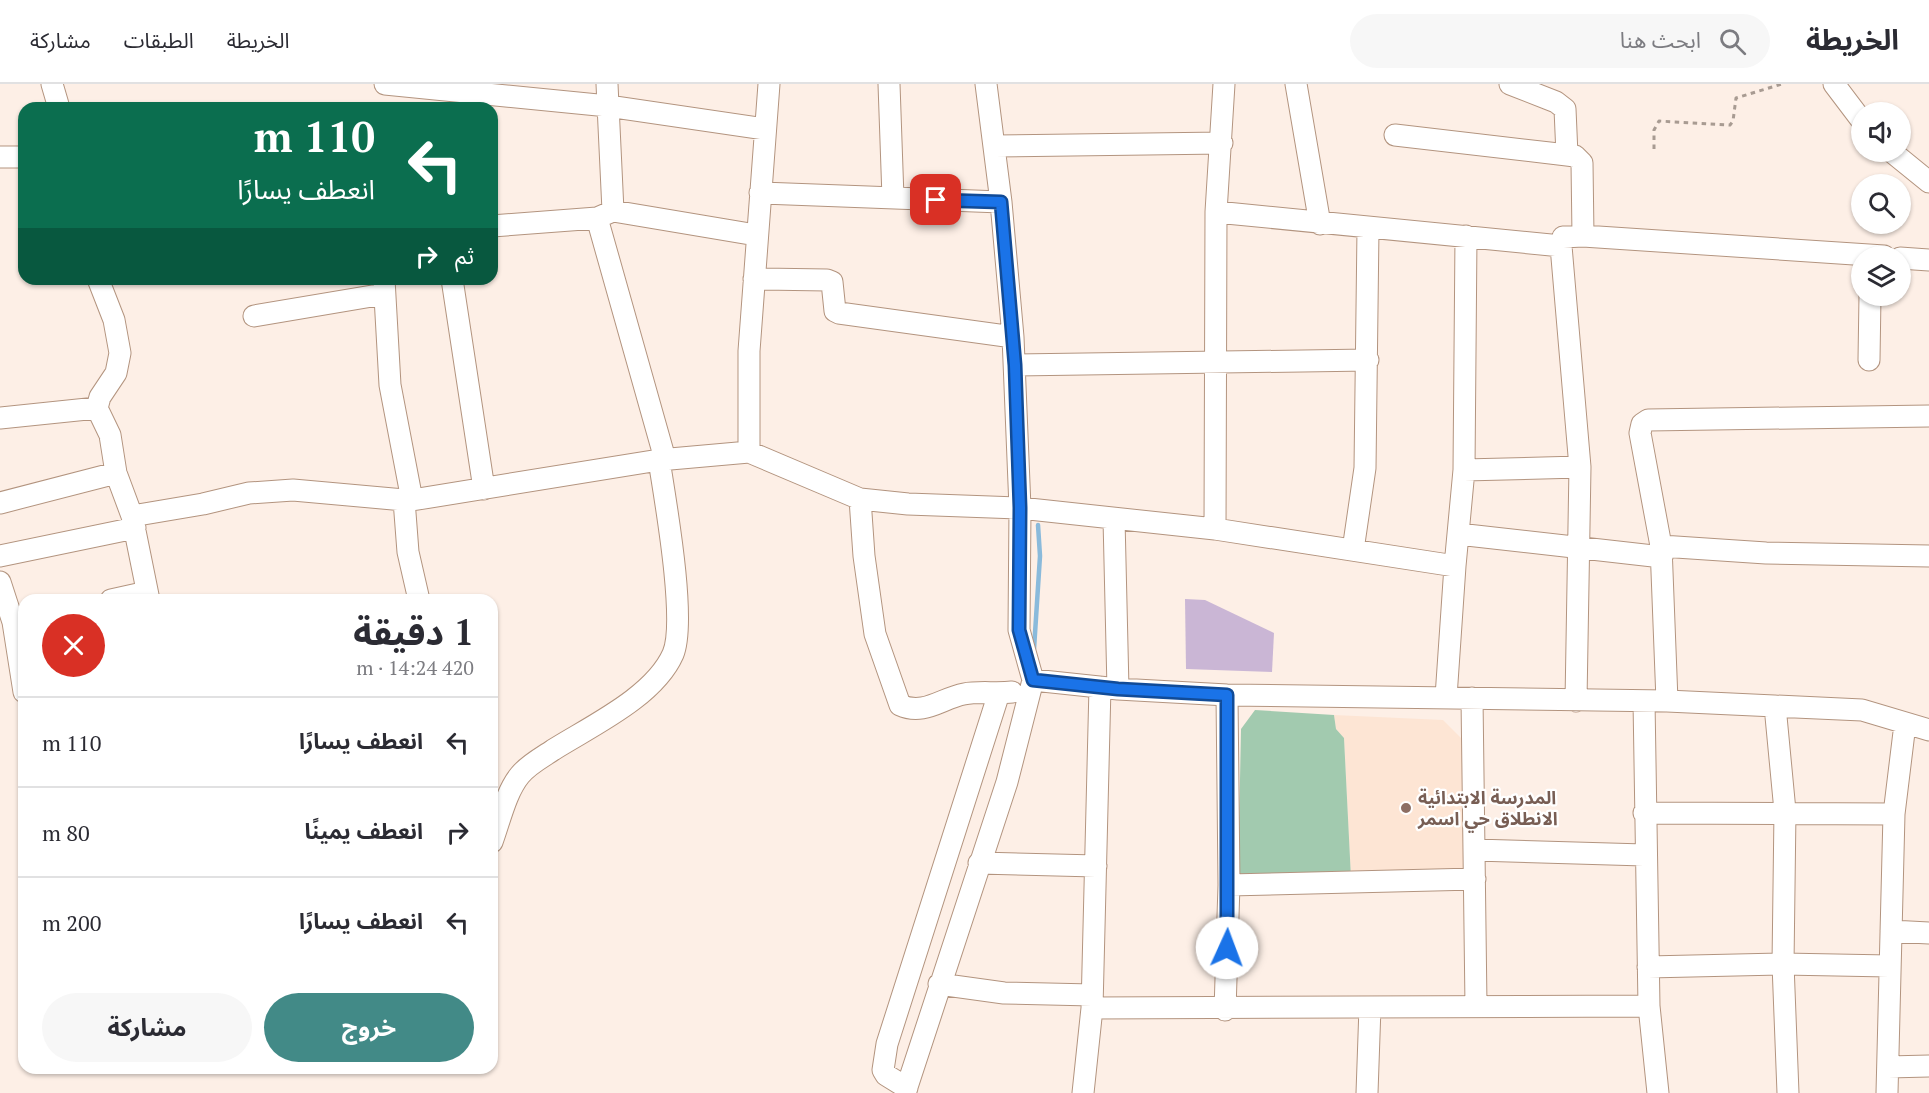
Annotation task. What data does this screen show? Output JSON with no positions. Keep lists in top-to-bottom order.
{
  "places": ["المدرسة الابتدائية الانطلاق حي اسمر"],
  "page": {
    "header": "الخريطة",
    "search": "ابحث هنا",
    "nav": ["الخريطة", "الطبقات", "مشاركة"],
    "turn": ["110 m", "انعطف يسارًا"],
    "then": "ثم",
    "heading": ["1 دقيقة", "420 m · 14:24"],
    "list": [
      {
        "name": "انعطف يسارًا",
        "value": "110 m"
      },
      {
        "name": "انعطف يمينًا",
        "value": "80 m"
      },
      {
        "name": "انعطف يسارًا",
        "value": "200 m"
      }
    ],
    "buttons": ["خروج", "مشاركة"]
  }
}
